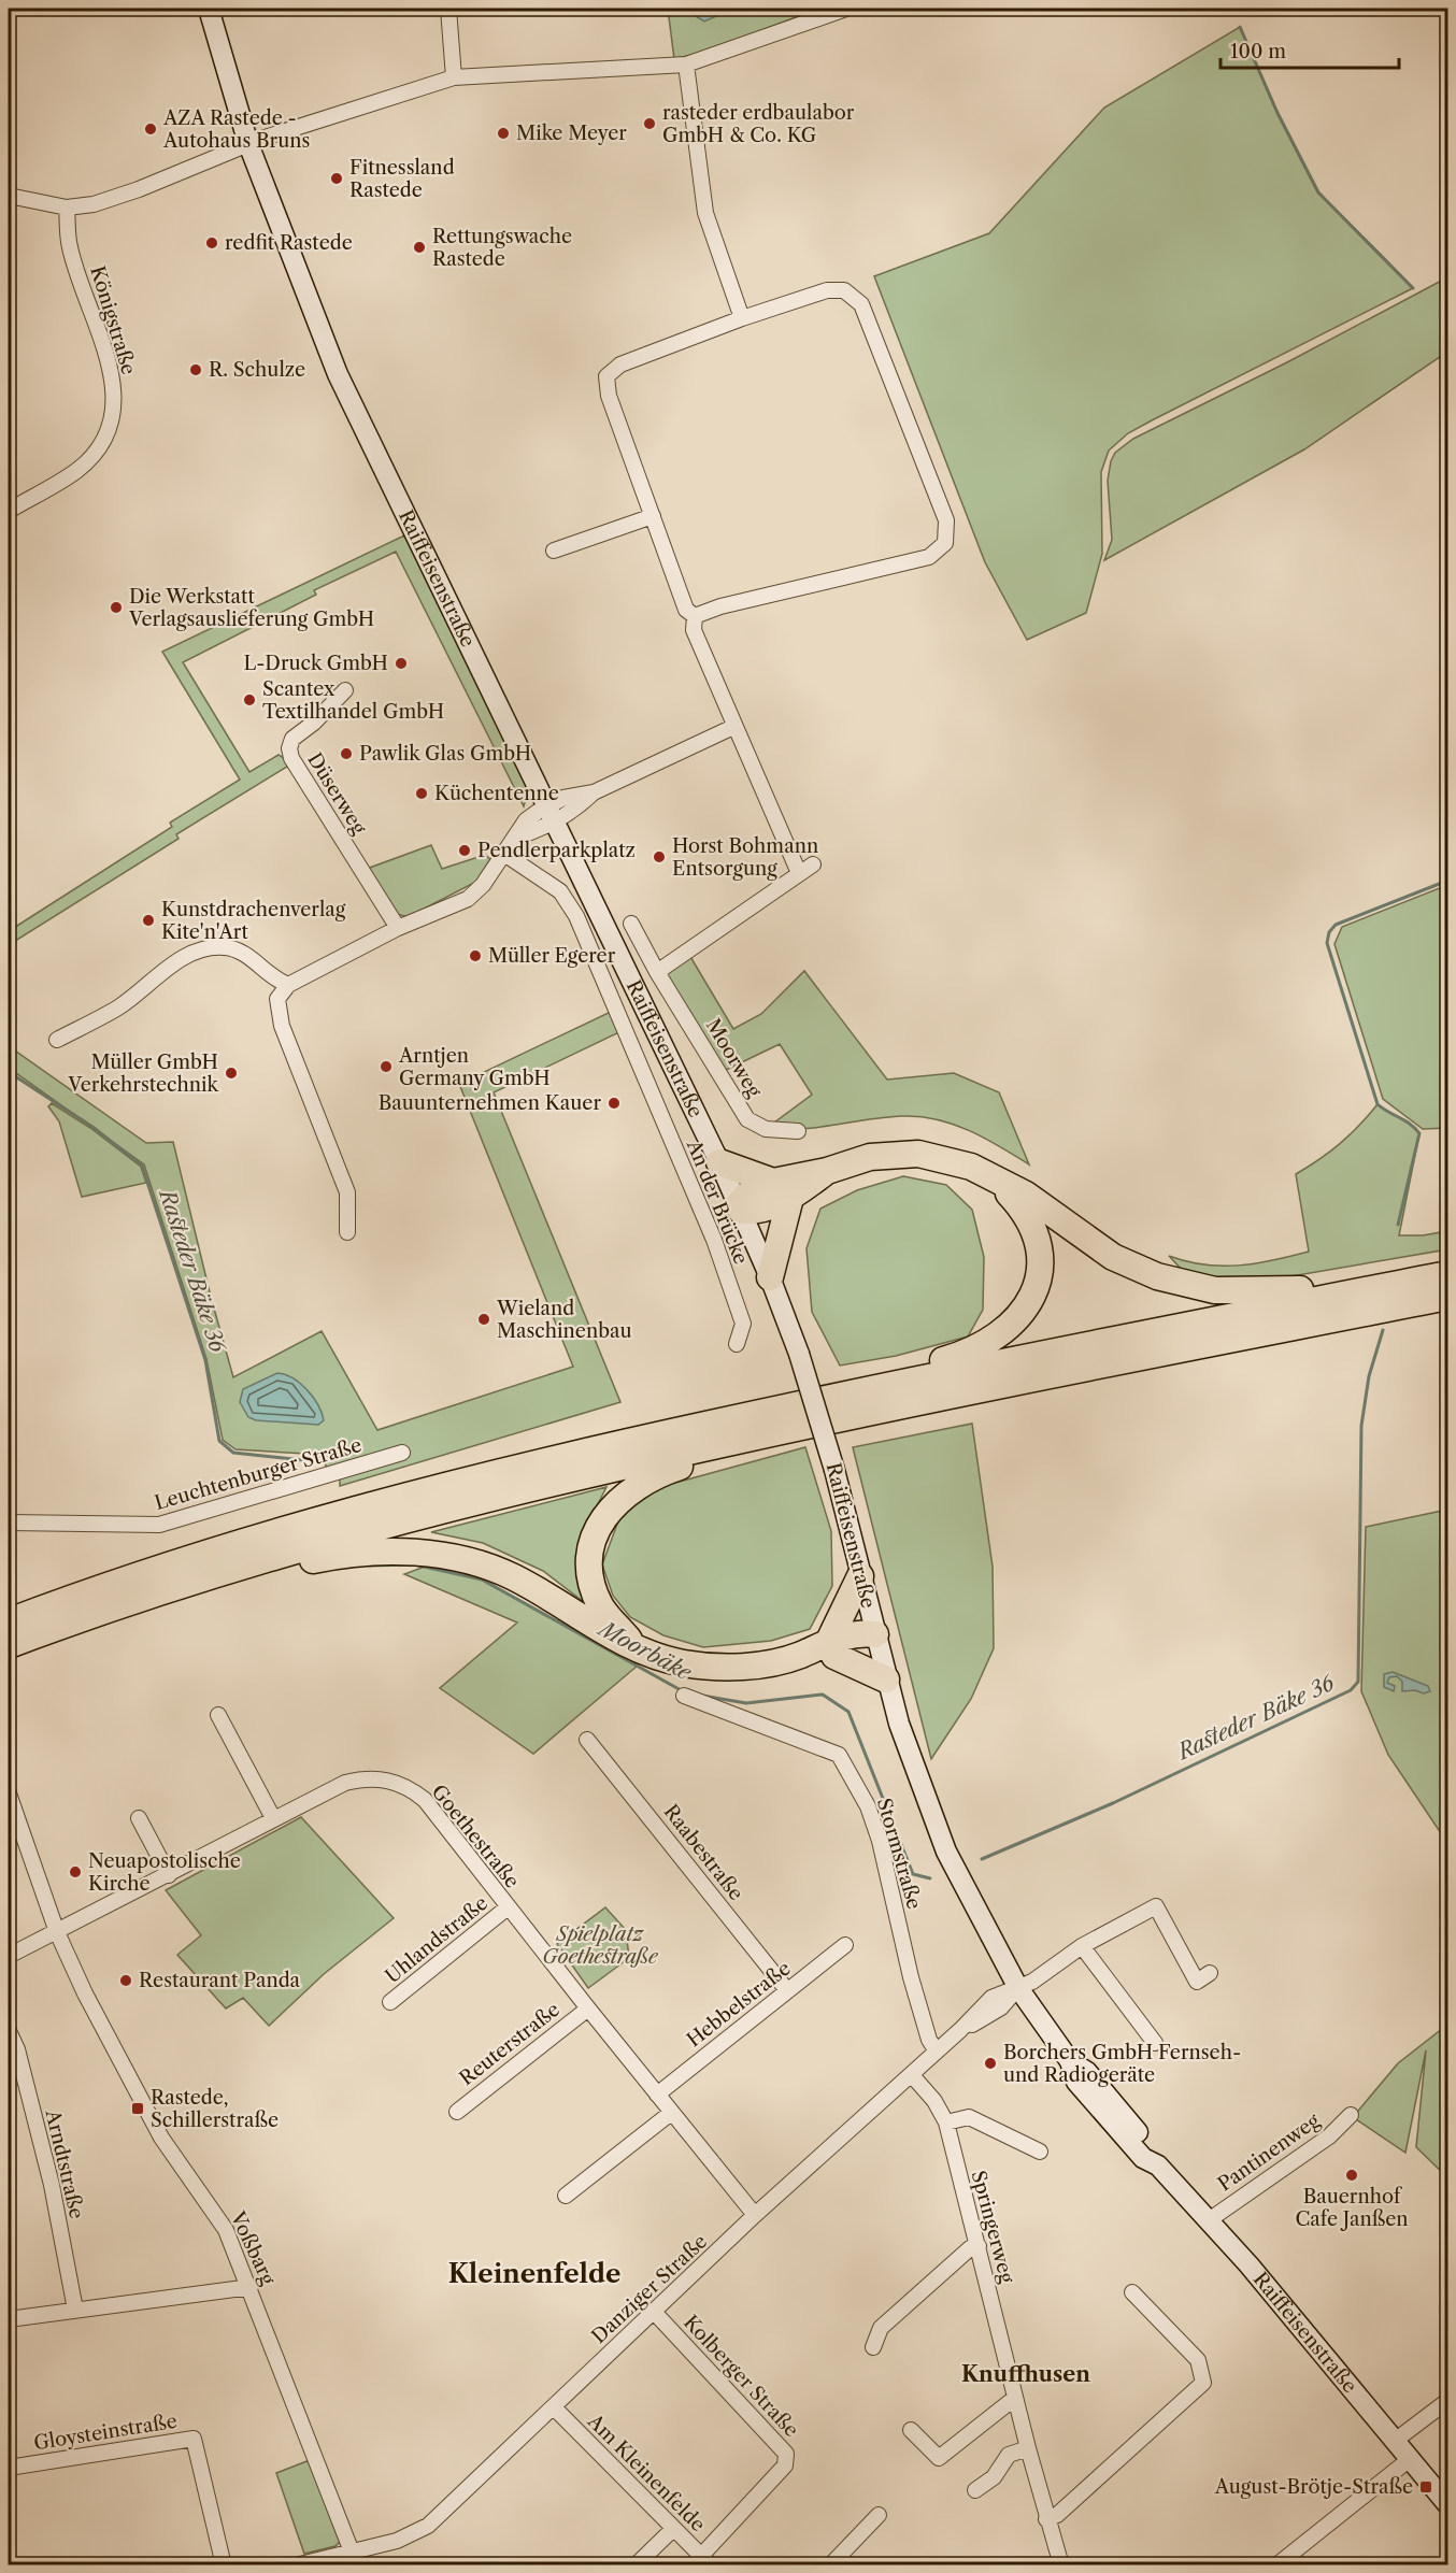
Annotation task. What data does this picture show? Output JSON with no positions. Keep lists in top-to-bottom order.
{
  "streets": {
    "main road": ["Raiffeisenstraße"],
    "street": [
      "Königstraße",
      "Düserweg",
      "Moorweg",
      "An der Brücke",
      "Leuchtenburger Straße",
      "Goethestraße",
      "Raabestraße",
      "Stormstraße",
      "Uhlandstraße",
      "Hebbelstraße",
      "Reuterstraße",
      "Pantinenweg",
      "Arndtstraße",
      "Springerweg",
      "Voßbarg",
      "Danziger Straße",
      "Kolberger Straße",
      "Gloysteinstraße",
      "Am Kleinenfelde"
    ]
  },
  "crossings": [
    ["Raiffeisenstraße", "Pantinenweg"],
    ["Raiffeisenstraße", "Danziger Straße"],
    ["Goethestraße", "Uhlandstraße"],
    ["Goethestraße", "Hebbelstraße"],
    ["Goethestraße", "Reuterstraße"],
    ["Goethestraße", "Voßbarg"],
    ["Goethestraße", "Danziger Straße"],
    ["Raabestraße", "Hebbelstraße"],
    ["Stormstraße", "Danziger Straße"],
    ["Springerweg", "Danziger Straße"],
    ["Voßbarg", "Danziger Straße"],
    ["Danziger Straße", "Kolberger Straße"],
    ["Danziger Straße", "Am Kleinenfelde"],
    ["Kolberger Straße", "Am Kleinenfelde"]
  ],
  "districts": ["Kleinenfelde", "Knuffhusen"],
  "water": ["Rasteder Bäke 36", "Moorbäke"],
  "parks": ["Spielplatz Goethestraße"],
  "places": {
    "other": [
      "rasteder erdbaulabor GmbH & Co. KG",
      "AZA Rastede - Autohaus Bruns",
      "Mike Meyer",
      "Fitnessland Rastede",
      "redfit Rastede",
      "Rettungswache Rastede",
      "R. Schulze",
      "Die Werkstatt Verlagsauslieferung GmbH",
      "L-Druck GmbH",
      "Scantex Textilhandel GmbH",
      "Pawlik Glas GmbH",
      "Küchentenne",
      "Pendlerparkplatz",
      "Horst Bohmann Entsorgung",
      "Kunstdrachenverlag Kite'n'Art",
      "Müller Egerer",
      "Arntjen Germany GmbH",
      "Müller GmbH Verkehrstechnik",
      "Bauunternehmen Kauer",
      "Wieland Maschinenbau",
      "Neuapostolische Kirche",
      "Restaurant Panda",
      "Borchers GmbH Fernseh- und Radiogeräte",
      "Bauernhof Cafe Janßen"
    ],
    "transit": ["Rastede, Schillerstraße", "August-Brötje-Straße"]
  },
  "scale_bar": "100 m"
}
